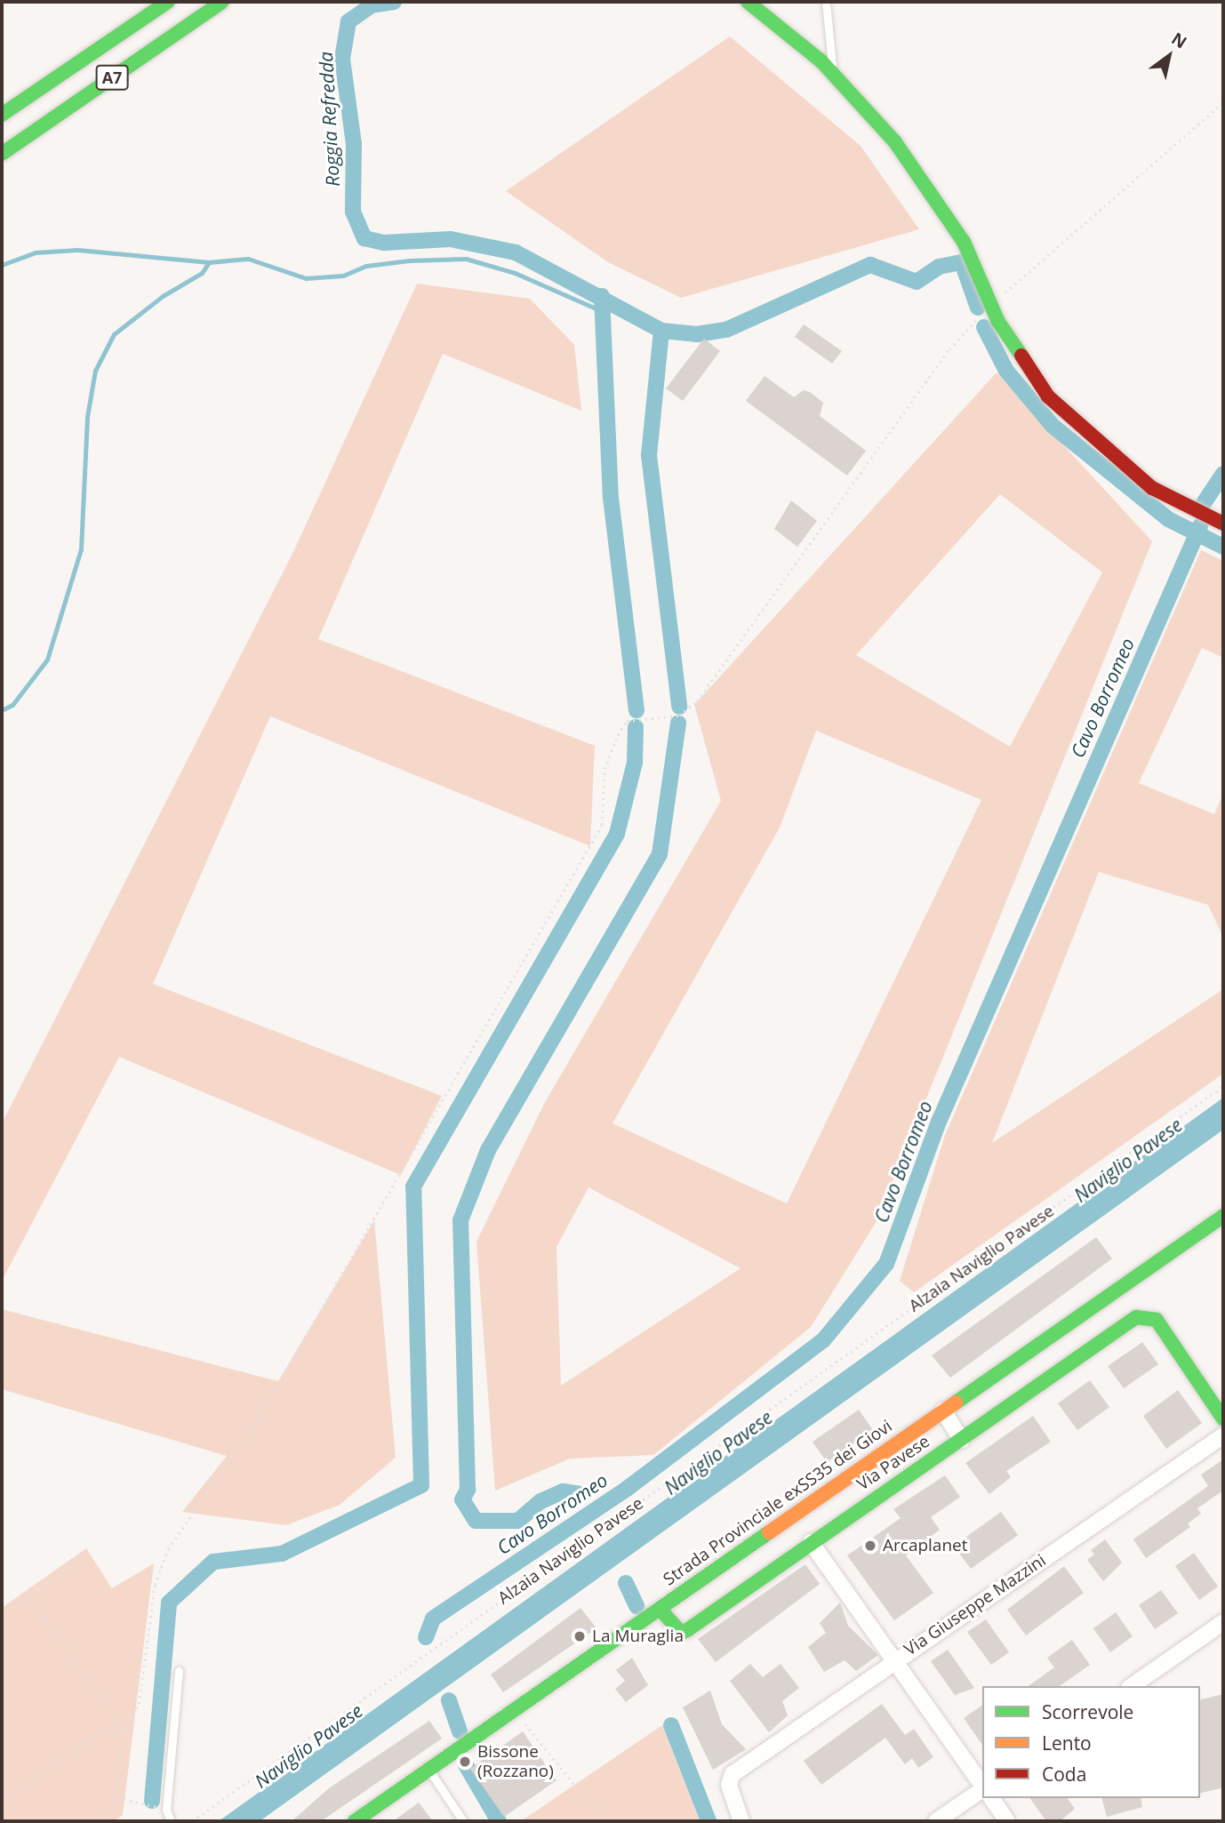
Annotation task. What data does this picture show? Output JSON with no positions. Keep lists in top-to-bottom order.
{
  "streets": {
    "main road": ["A7", "Via Pavese", "Strada Provinciale exSS35 dei Giovi"],
    "street": ["Via Giuseppe Mazzini"],
    "path": ["Alzaia Naviglio Pavese"]
  },
  "crossings": [
    ["Via Pavese", "Strada Provinciale exSS35 dei Giovi"]
  ],
  "water": ["Roggia Refredda", "Cavo Borromeo", "Naviglio Pavese"],
  "places": ["Arcaplanet", "La Muraglia", "Bissone (Rozzano)"],
  "legend": ["Scorrevole", "Lento", "Coda"],
  "north": "top right"
}
